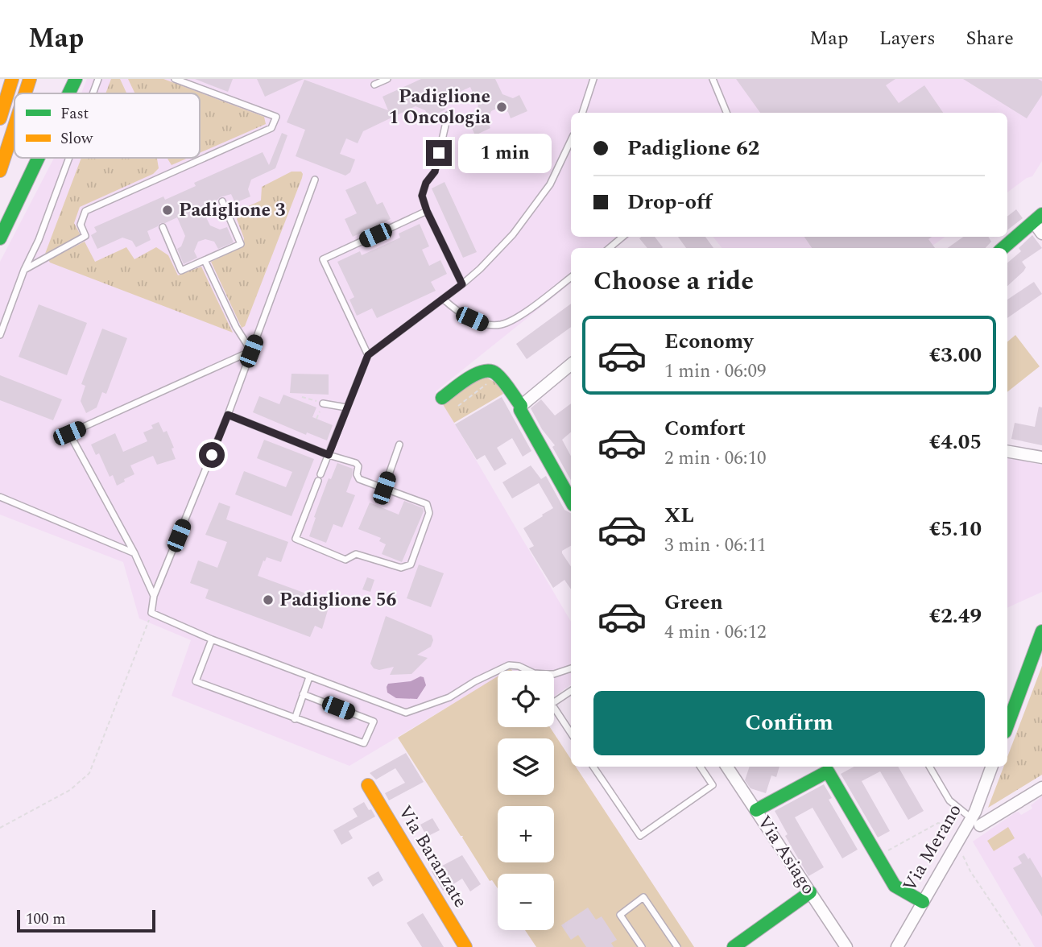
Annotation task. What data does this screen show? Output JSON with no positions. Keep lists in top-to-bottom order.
{
  "streets": {
    "main road": ["Via Baranzate"],
    "street": ["Via Merano", "Via Asiago"]
  },
  "places": ["Padiglione 1 Oncologia", "Padiglione 3", "Padiglione 56"],
  "legend": ["Fast", "Slow"],
  "scale_bar": "100 m",
  "page": {
    "header": "Map",
    "nav": ["Map", "Layers", "Share"],
    "banner": ["Padiglione 62", "Drop-off"],
    "bubble": "1 min",
    "heading": "Choose a ride",
    "list": [
      {
        "name": "Economy",
        "note": "1 min · 06:09",
        "value": "€3.00"
      },
      {
        "name": "Comfort",
        "note": "2 min · 06:10",
        "value": "€4.05"
      },
      {
        "name": "XL",
        "note": "3 min · 06:11",
        "value": "€5.10"
      },
      {
        "name": "Green",
        "note": "4 min · 06:12",
        "value": "€2.49"
      }
    ],
    "map_buttons": ["+", "−"],
    "buttons": "Confirm",
    "scale": "100 m"
  }
}
